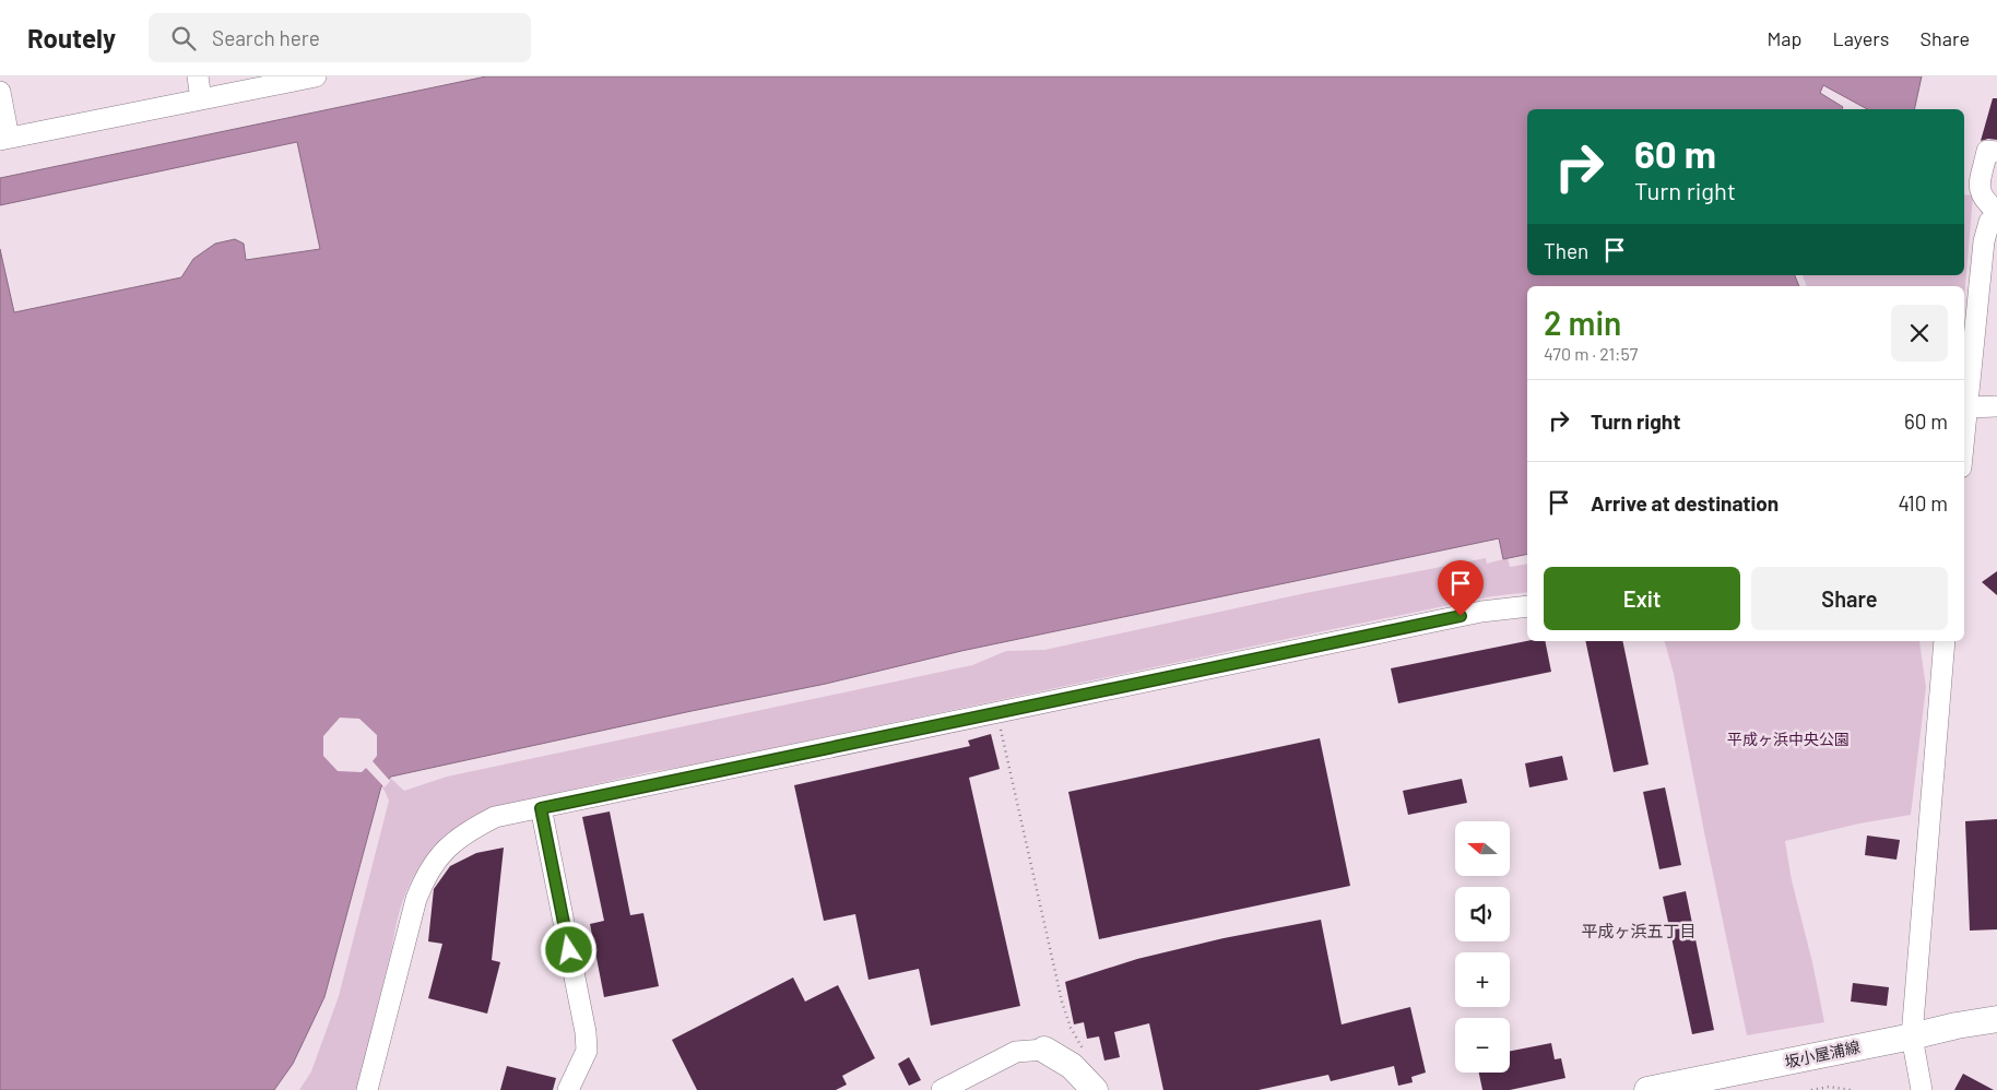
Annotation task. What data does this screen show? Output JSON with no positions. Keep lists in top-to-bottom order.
{
  "streets": {
    "main road": ["坂小屋浦線"]
  },
  "districts": ["平成ヶ浜五丁目"],
  "parks": ["平成ヶ浜中央公園"],
  "north": "left",
  "page": {
    "header": "Routely",
    "search": "Search here",
    "nav": ["Map", "Layers", "Share"],
    "turn": ["60 m", "Turn right"],
    "then": "Then",
    "heading": ["2 min", "470 m · 21:57"],
    "list": [
      {
        "name": "Turn right",
        "value": "60 m"
      },
      {
        "name": "Arrive at destination",
        "value": "410 m"
      }
    ],
    "buttons": ["Exit", "Share"],
    "map_buttons": ["+", "−"]
  }
}
